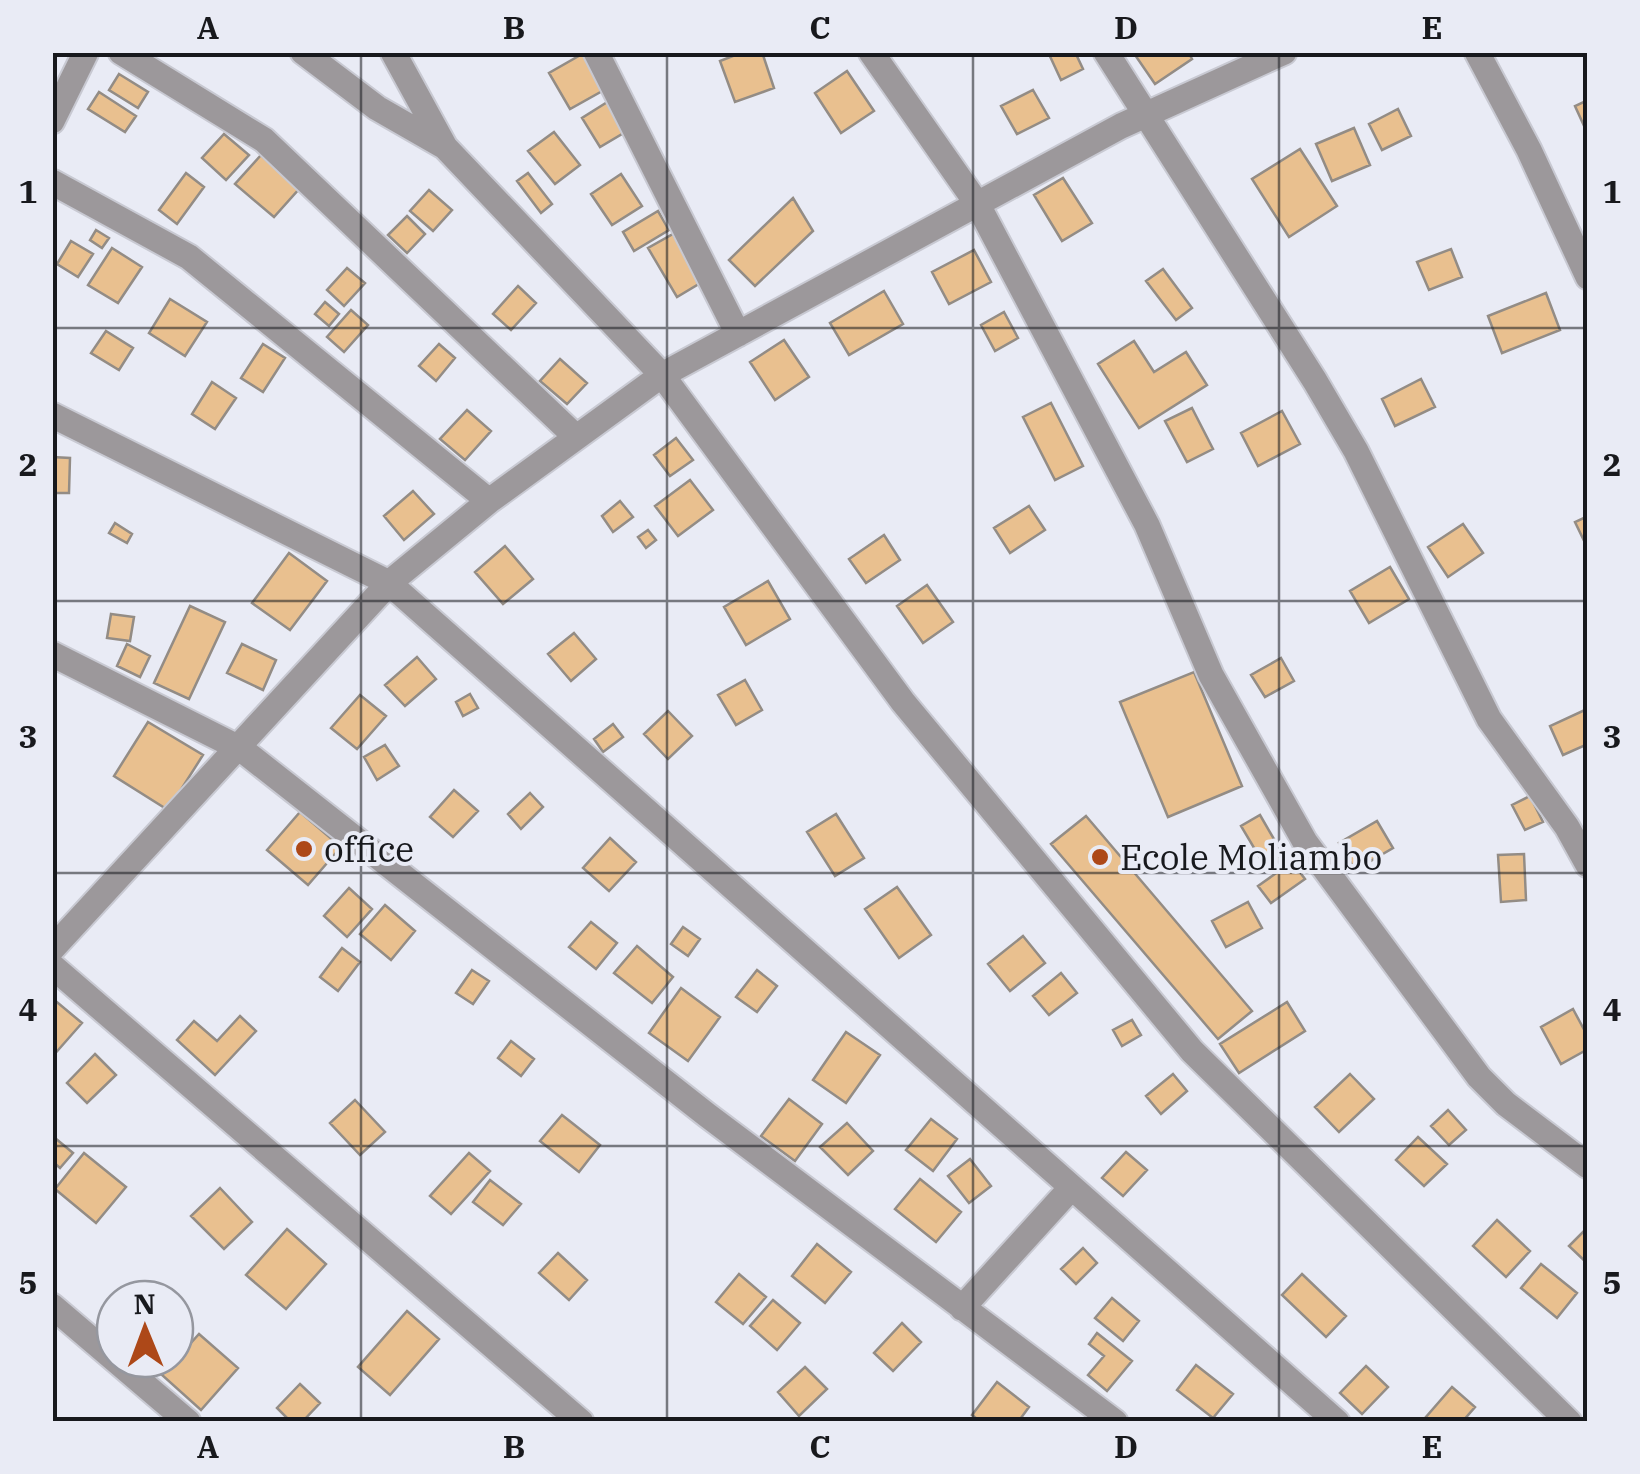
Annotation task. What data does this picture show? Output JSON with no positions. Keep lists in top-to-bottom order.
{
  "places": ["office", "Ecole Moliambo"],
  "north": "top",
  "grid": {
    "columns": [
      "A",
      "B",
      "C",
      "D",
      "E"
    ],
    "rows": [
      "1",
      "2",
      "3",
      "4",
      "5"
    ]
  }
}
